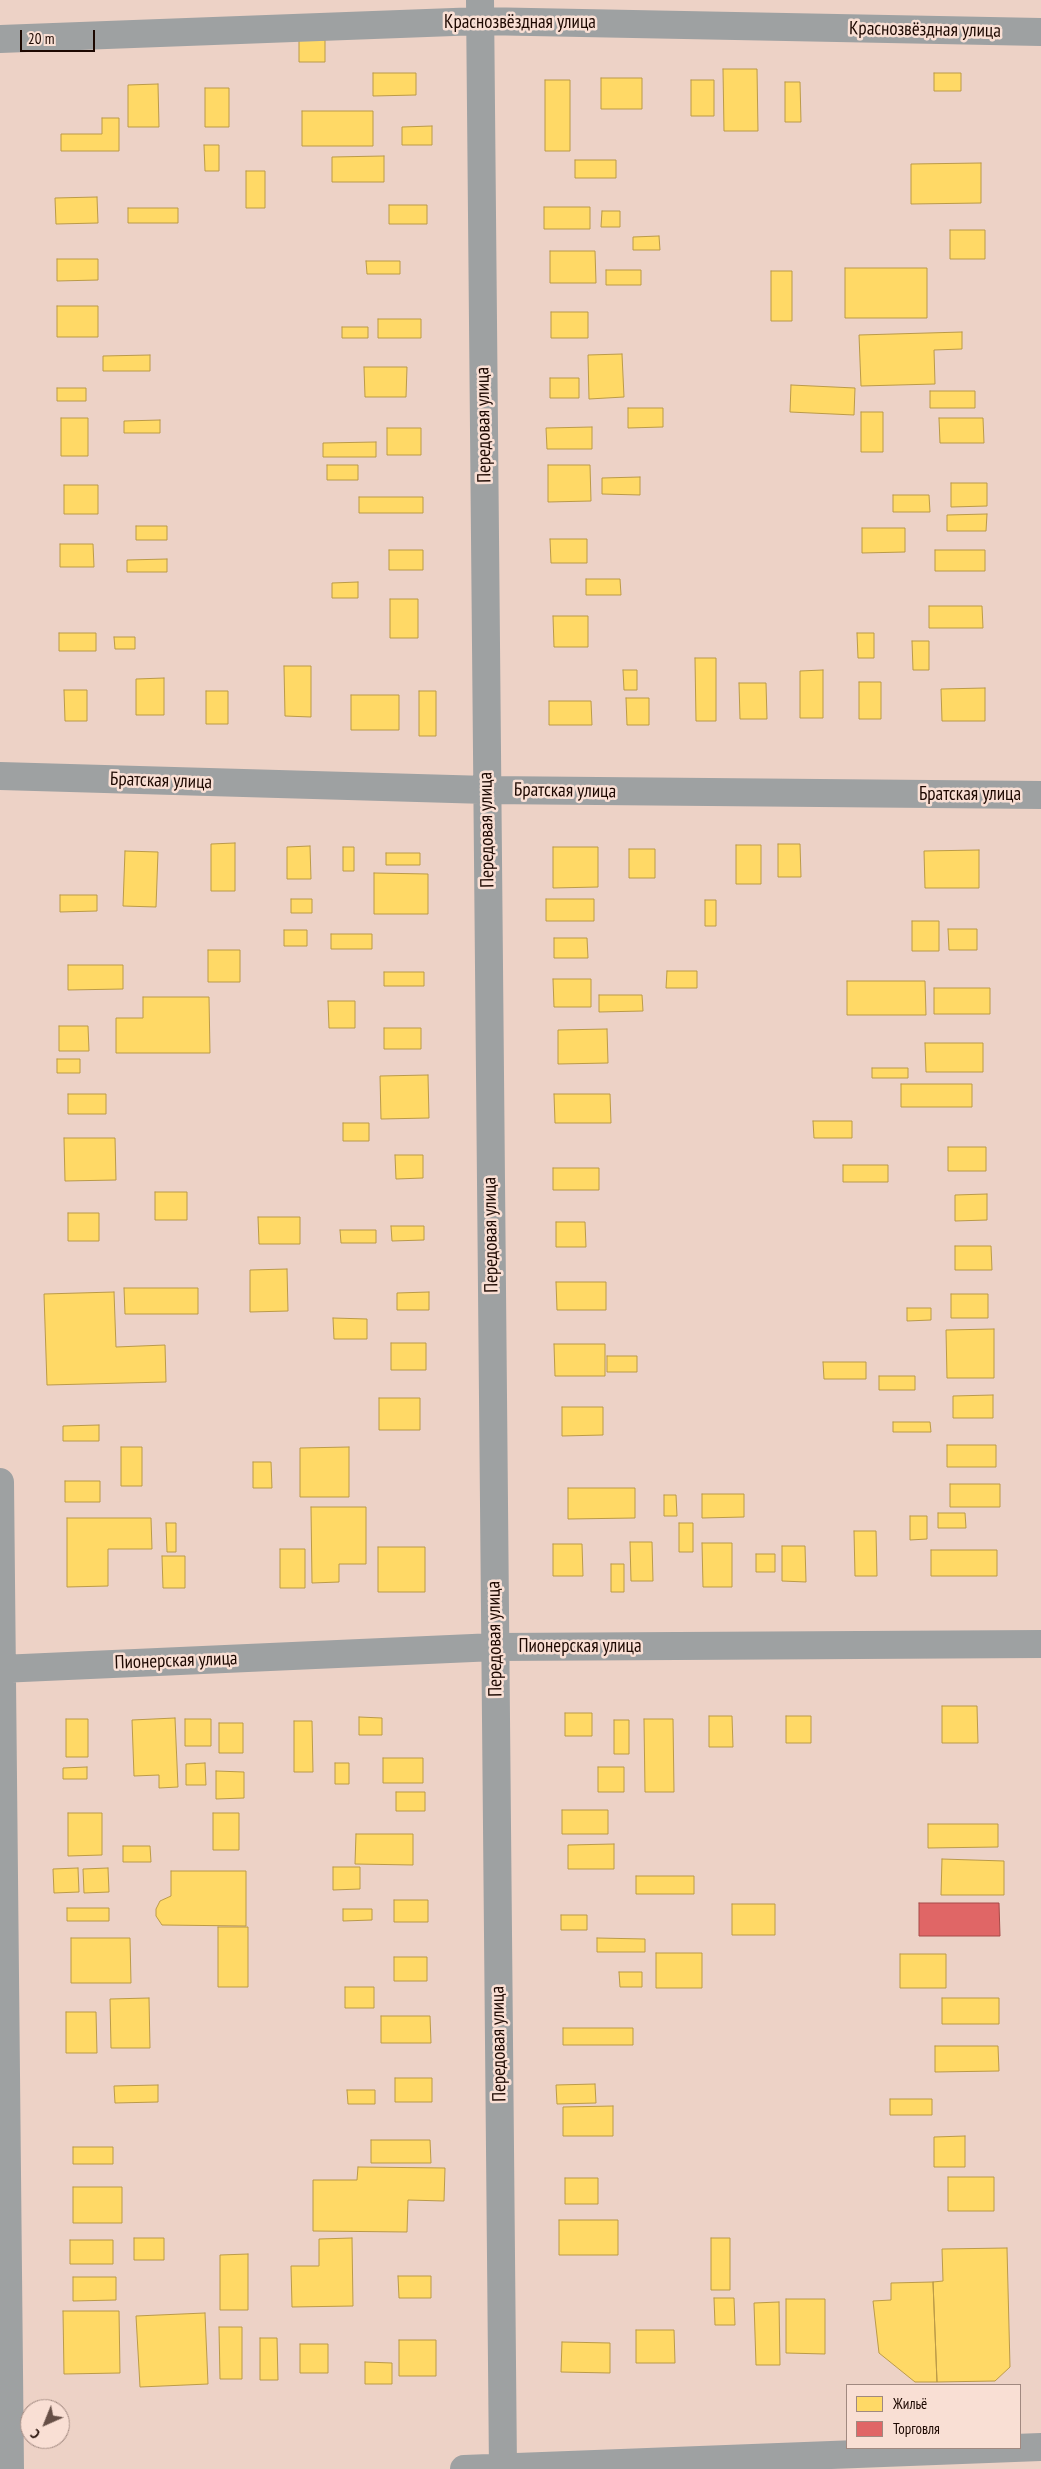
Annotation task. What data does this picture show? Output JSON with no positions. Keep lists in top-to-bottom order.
{
  "streets": {
    "street": [
      "Краснозвёздная улица",
      "Передовая улица",
      "Братская улица",
      "Пионерская улица"
    ]
  },
  "crossings": [
    ["Краснозвёздная улица", "Передовая улица"],
    ["Передовая улица", "Братская улица"],
    ["Передовая улица", "Пионерская улица"]
  ],
  "legend": ["Жильё", "Торговля"],
  "scale_bar": "20 m",
  "north": "bottom left"
}
